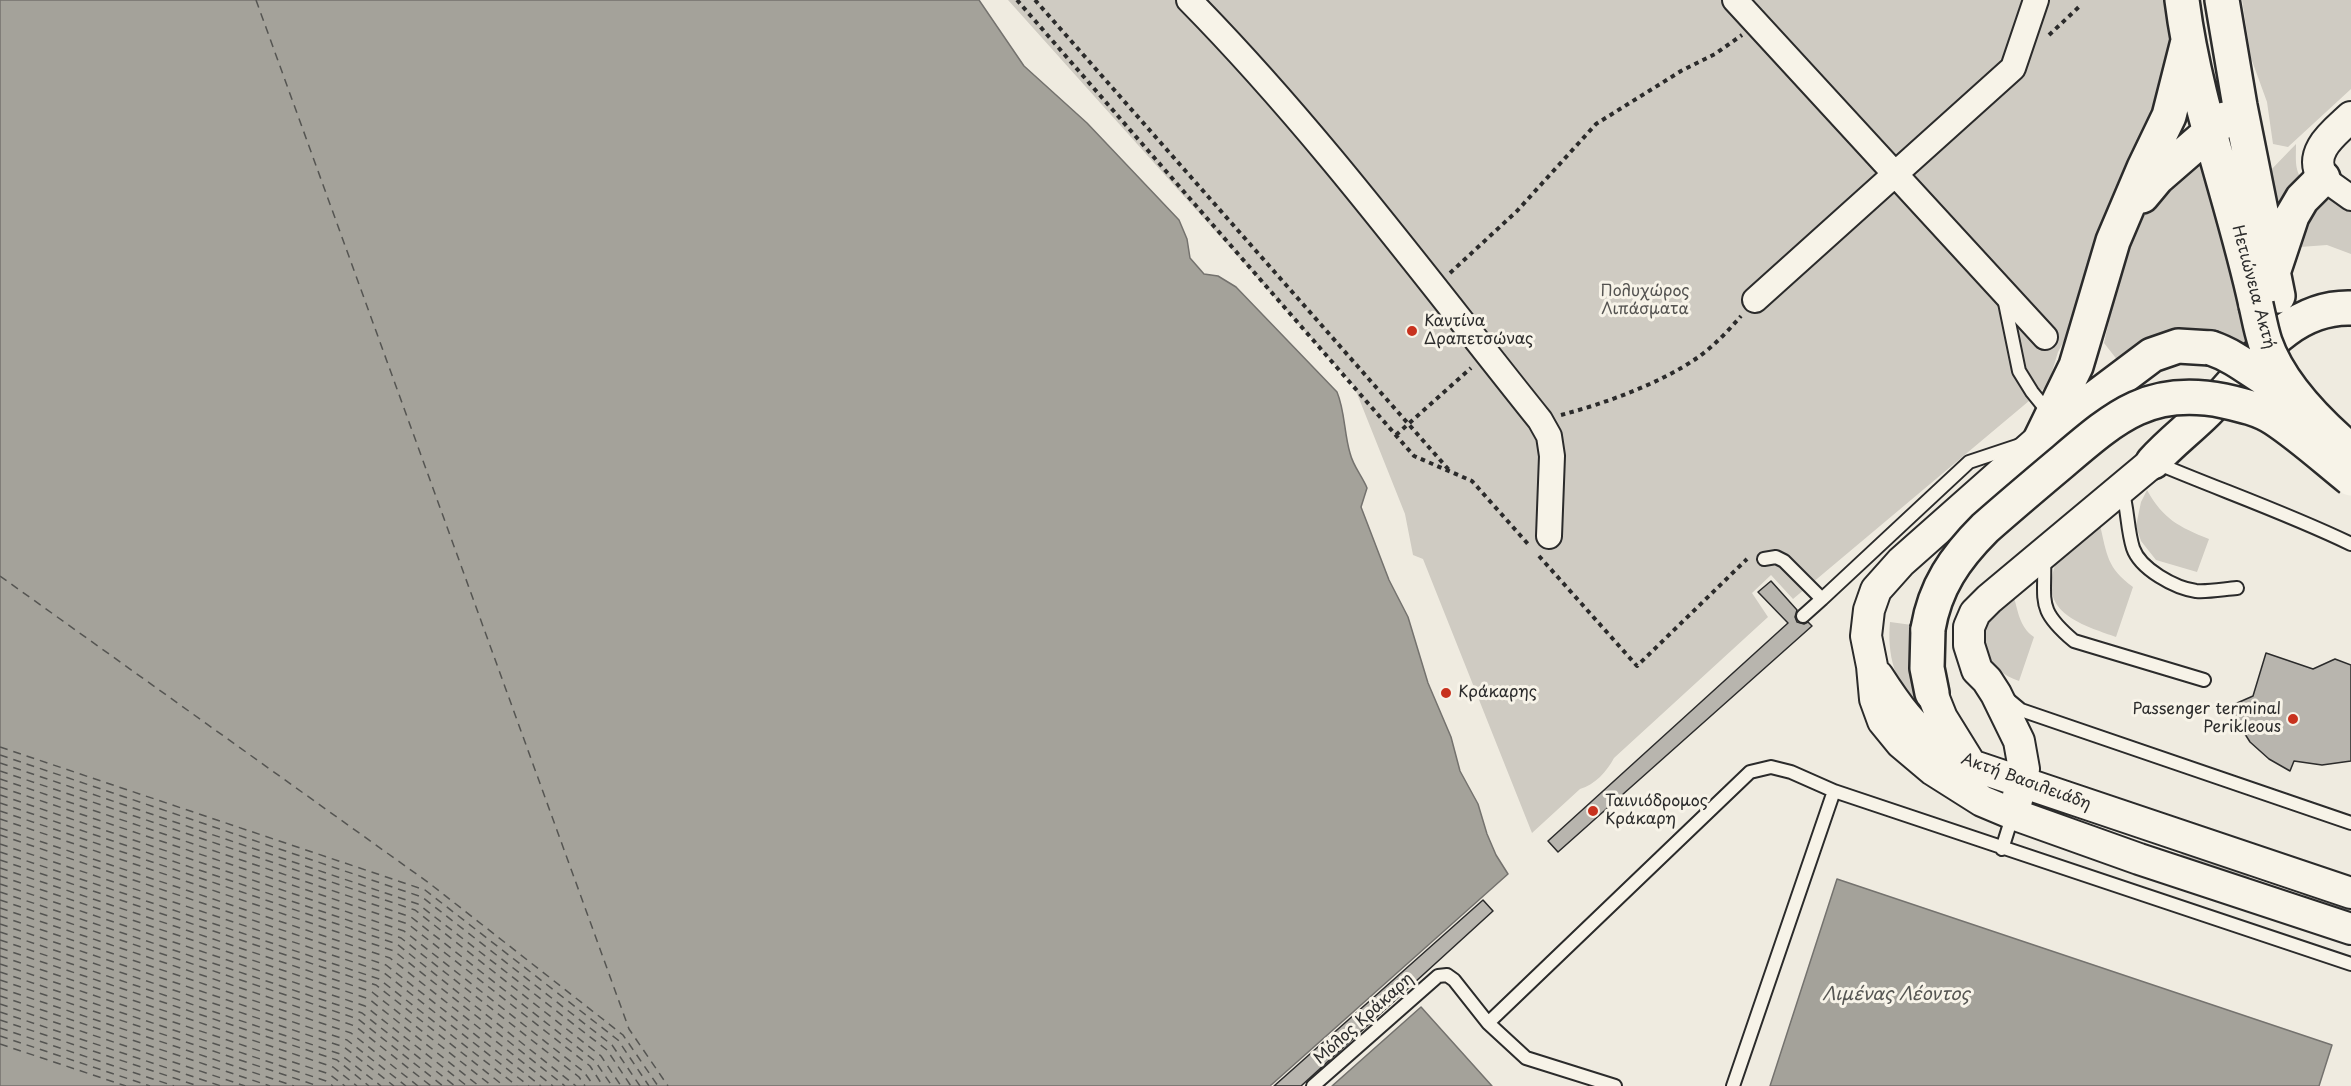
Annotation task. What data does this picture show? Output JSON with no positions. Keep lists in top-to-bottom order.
{
  "streets": {
    "main road": ["Ηετιώνεια Ακτή"],
    "street": ["Ακτή Βασιλειάδη"],
    "lane": ["Μόλος Κράκαρη"]
  },
  "water": ["Λιμένας Λέοντος"],
  "parks": ["Πολυχώρος Λιπάσματα"],
  "places": [
    "Καντίνα Δραπετσώνας",
    "Κράκαρης",
    "Passenger terminal Perikleous",
    "Ταινιόδρομος Κράκαρη"
  ]
}
